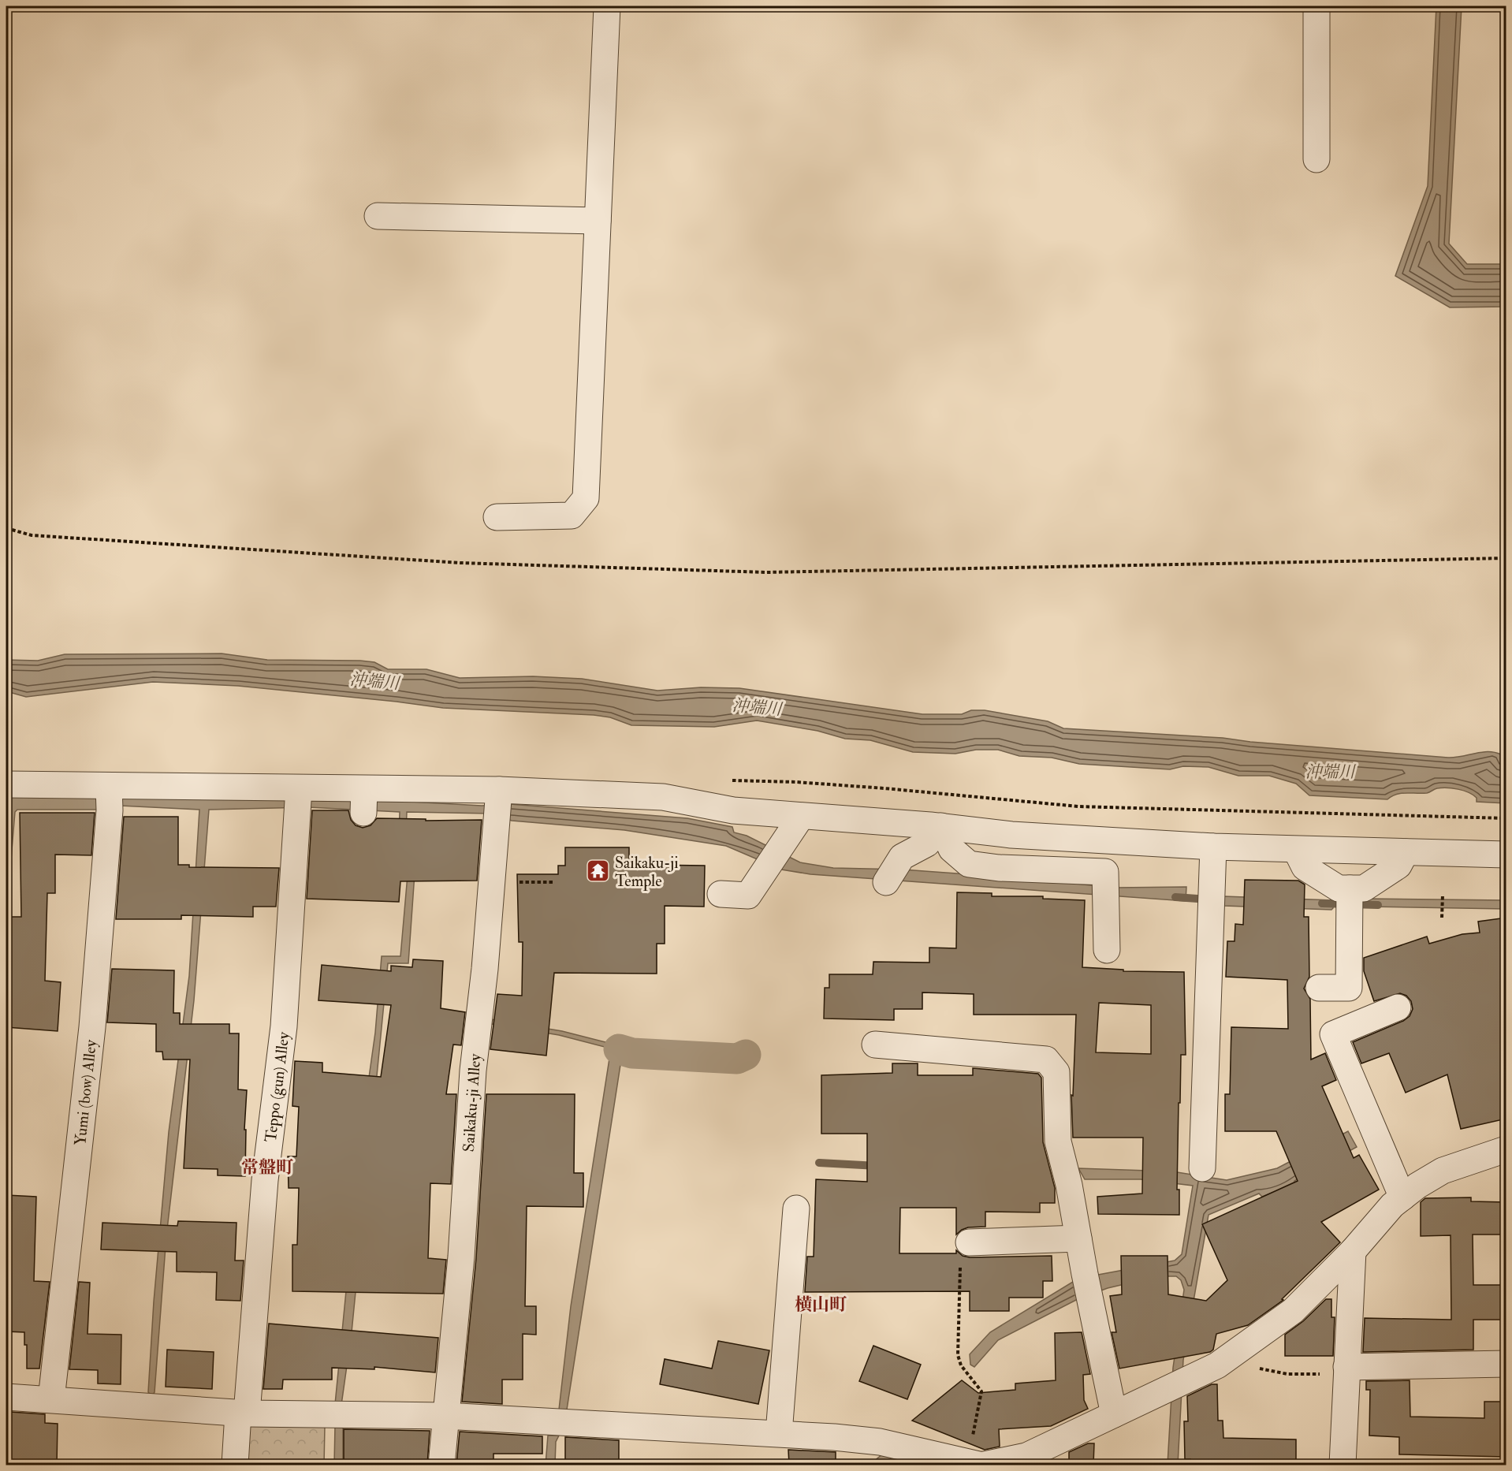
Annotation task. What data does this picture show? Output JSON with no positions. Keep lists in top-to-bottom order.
{
  "streets": {
    "street": ["Teppo (gun) Alley", "Yumi (bow) Alley", "Saikaku-ji Alley"]
  },
  "districts": ["常盤町", "横山町"],
  "water": ["沖端川"],
  "places": {
    "temple": ["Saikaku-ji Temple"]
  }
}
